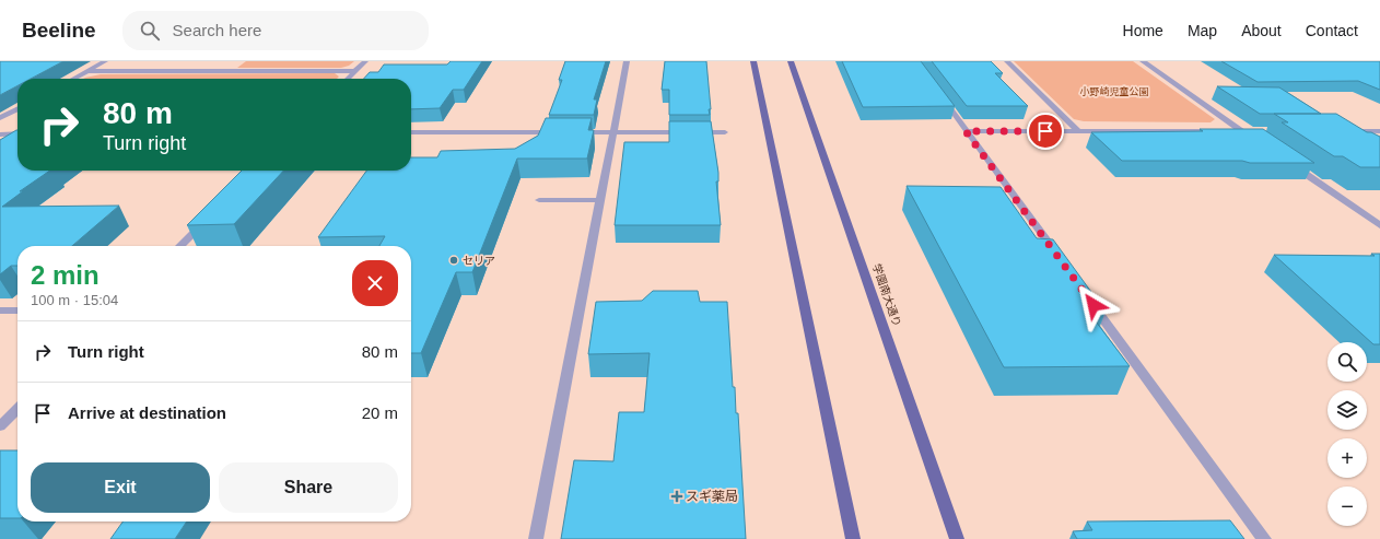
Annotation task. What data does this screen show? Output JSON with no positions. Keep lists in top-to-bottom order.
{
  "streets": {
    "main road": ["学園南大通り"]
  },
  "parks": ["小野崎児童公園"],
  "places": {
    "other": ["セリア"],
    "health": ["スギ薬局"]
  },
  "page": {
    "header": "Beeline",
    "search": "Search here",
    "nav": [
      "Home",
      "Map",
      "About",
      "Contact"
    ],
    "turn": ["80 m", "Turn right"],
    "heading": ["2 min", "100 m · 15:04"],
    "list": [
      {
        "name": "Turn right",
        "value": "80 m"
      },
      {
        "name": "Arrive at destination",
        "value": "20 m"
      }
    ],
    "map_buttons": ["+", "−"],
    "buttons": ["Exit", "Share"]
  }
}
